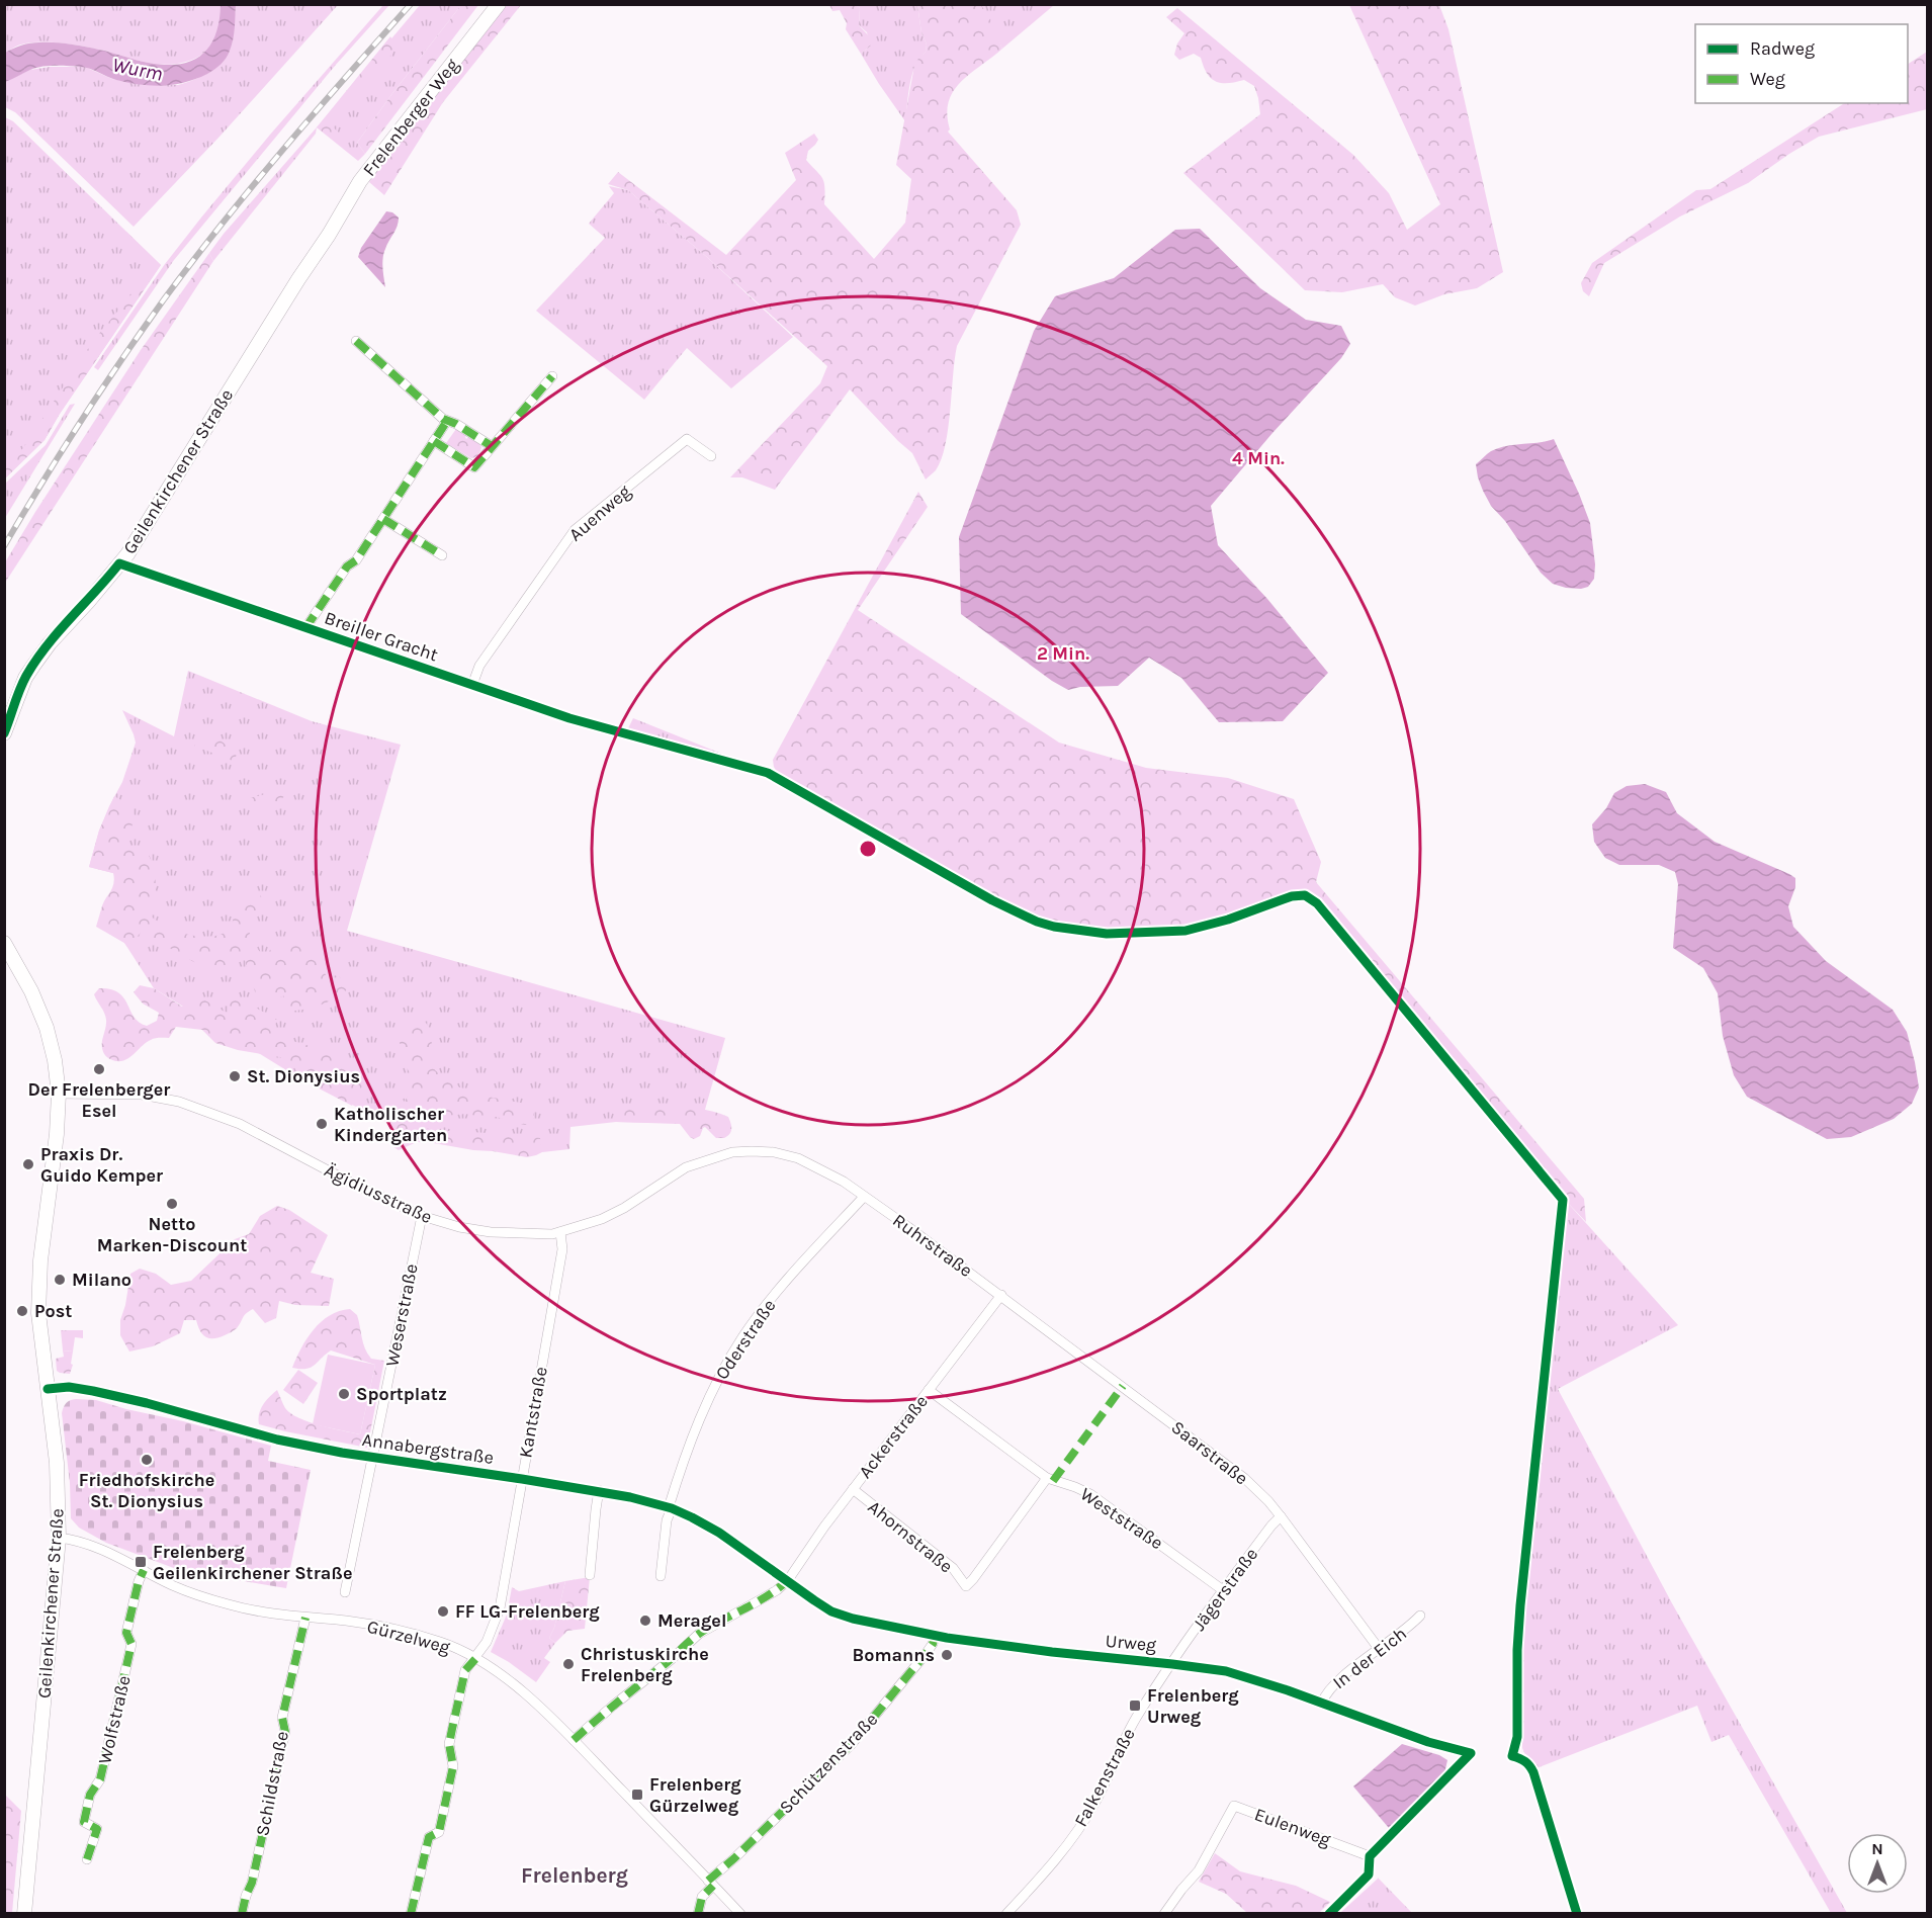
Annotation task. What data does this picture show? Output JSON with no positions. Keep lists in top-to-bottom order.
{
  "streets": {
    "main road": ["Frelenberger Weg", "Geilenkirchener Straße"],
    "street": [
      "Auenweg",
      "Breiller Gracht",
      "Ägidiusstraße",
      "Ruhrstraße",
      "Weserstraße",
      "Oderstraße",
      "Kantstraße",
      "Ackerstraße",
      "Annabergstraße",
      "Saarstraße",
      "Weststraße",
      "Ahornstraße",
      "Jägerstraße",
      "Gürzelweg",
      "Urweg",
      "In der Eich",
      "Wolfstraße",
      "Schützenstraße",
      "Falkenstraße",
      "Schildstraße",
      "Eulenweg"
    ]
  },
  "crossings": [
    ["Frelenberger Weg", "Geilenkirchener Straße"],
    ["Geilenkirchener Straße", "Breiller Gracht"],
    ["Geilenkirchener Straße", "Ägidiusstraße"],
    ["Geilenkirchener Straße", "Annabergstraße"],
    ["Geilenkirchener Straße", "Gürzelweg"],
    ["Auenweg", "Breiller Gracht"],
    ["Ägidiusstraße", "Ruhrstraße"],
    ["Ägidiusstraße", "Weserstraße"],
    ["Ägidiusstraße", "Oderstraße"],
    ["Ägidiusstraße", "Kantstraße"],
    ["Ruhrstraße", "Oderstraße"],
    ["Ruhrstraße", "Ackerstraße"],
    ["Ruhrstraße", "Saarstraße"],
    ["Weserstraße", "Annabergstraße"],
    ["Oderstraße", "Annabergstraße"],
    ["Kantstraße", "Annabergstraße"],
    ["Kantstraße", "Gürzelweg"],
    ["Ackerstraße", "Annabergstraße"],
    ["Ackerstraße", "Saarstraße"],
    ["Ackerstraße", "Weststraße"],
    ["Ackerstraße", "Ahornstraße"],
    ["Ackerstraße", "Gürzelweg"],
    ["Ackerstraße", "Urweg"],
    ["Annabergstraße", "Urweg"],
    ["Saarstraße", "Jägerstraße"],
    ["Saarstraße", "In der Eich"],
    ["Weststraße", "Ahornstraße"],
    ["Weststraße", "Jägerstraße"],
    ["Jägerstraße", "Urweg"],
    ["Jägerstraße", "Falkenstraße"],
    ["Gürzelweg", "Wolfstraße"],
    ["Gürzelweg", "Schützenstraße"],
    ["Gürzelweg", "Schildstraße"],
    ["Urweg", "In der Eich"],
    ["Urweg", "Schützenstraße"],
    ["Urweg", "Falkenstraße"],
    ["Urweg", "Eulenweg"]
  ],
  "districts": ["Frelenberg"],
  "water": ["Wurm"],
  "places": {
    "other": [
      "Der Frelenberger Esel",
      "St. Dionysius",
      "Katholischer Kindergarten",
      "Praxis Dr. Guido Kemper",
      "Netto Marken-Discount",
      "Milano",
      "Post",
      "Sportplatz",
      "Friedhofskirche St. Dionysius",
      "FF LG-Frelenberg",
      "Meragel",
      "Bomanns",
      "Christuskirche Frelenberg"
    ],
    "transit": ["Frelenberg Geilenkirchener Straße", "Frelenberg Urweg", "Frelenberg Gürzelweg"]
  },
  "legend": ["Radweg", "Weg"],
  "north": "top",
  "rings": ["4 Min.", "2 Min."]
}
